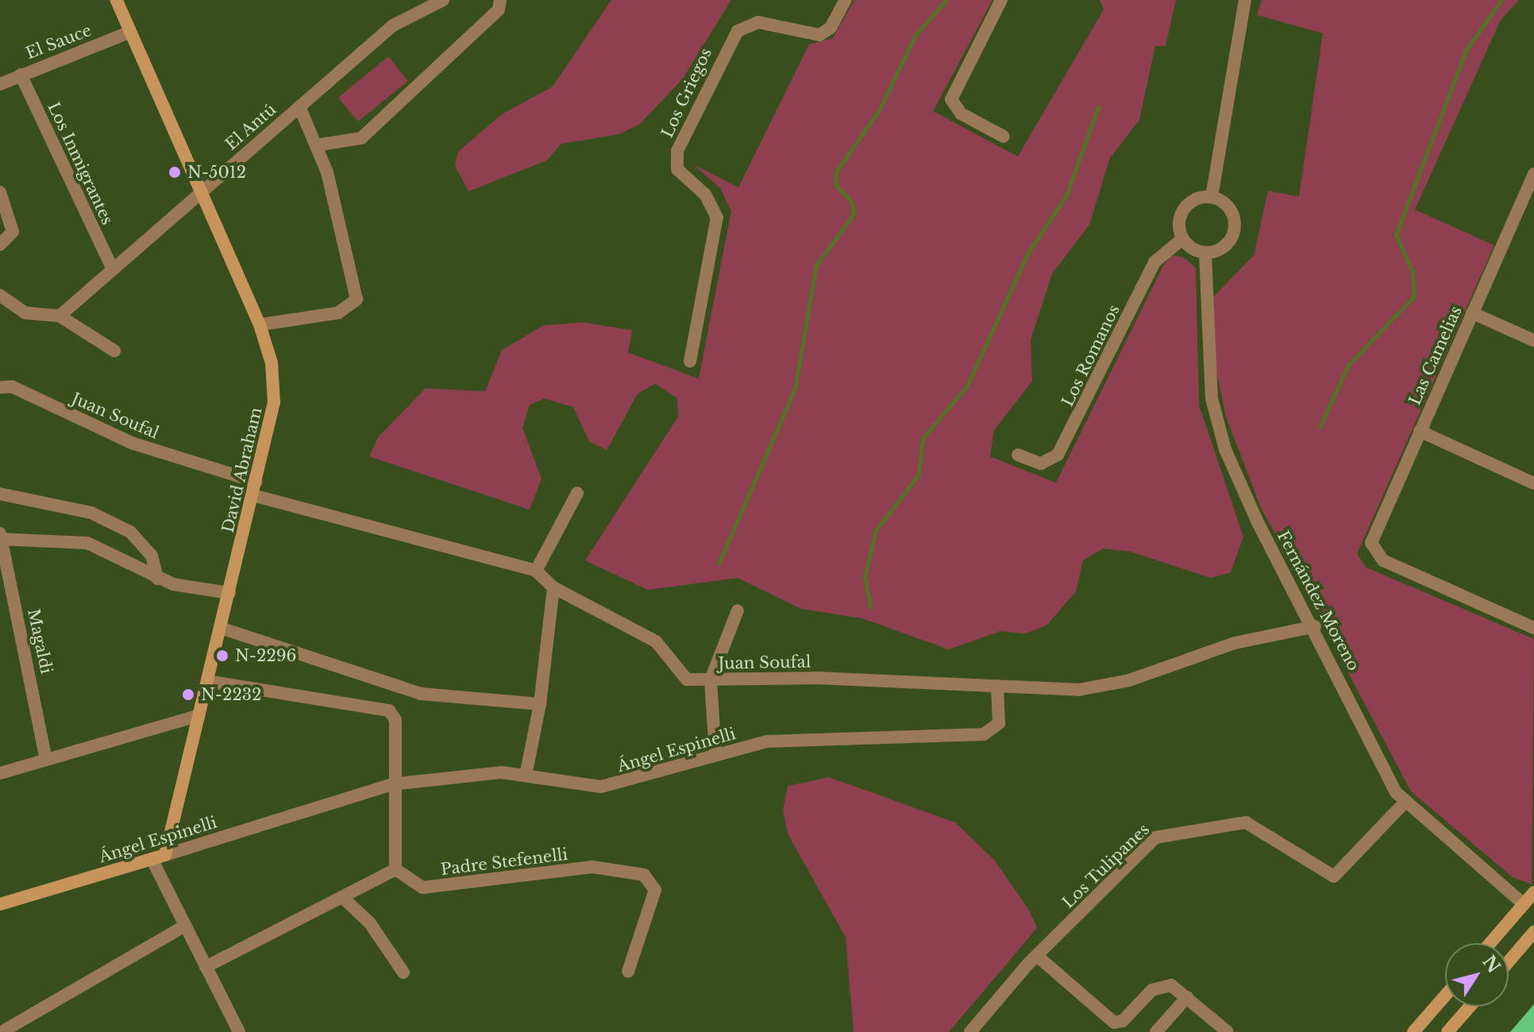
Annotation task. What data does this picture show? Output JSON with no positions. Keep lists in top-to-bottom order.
{
  "streets": {
    "main road": ["David Abraham", "Ángel Espinelli"],
    "street": [
      "El Sauce",
      "Los Griegos",
      "El Antú",
      "Los Inmigrantes",
      "Los Romanos",
      "Las Camelias",
      "Juan Soufal",
      "Fernández Moreno",
      "Magaldi",
      "Padre Stefenelli",
      "Los Tulipanes"
    ]
  },
  "crossings": [
    ["El Sauce", "Los Inmigrantes"],
    ["El Sauce", "David Abraham"],
    ["El Antú", "Los Inmigrantes"],
    ["El Antú", "David Abraham"],
    ["Los Romanos", "Fernández Moreno"],
    ["Juan Soufal", "David Abraham"],
    ["Juan Soufal", "Fernández Moreno"],
    ["Juan Soufal", "Ángel Espinelli"],
    ["David Abraham", "Ángel Espinelli"],
    ["Fernández Moreno", "Los Tulipanes"]
  ],
  "places": ["N-5012", "N-2296", "N-2232"],
  "north": "top right"
}
